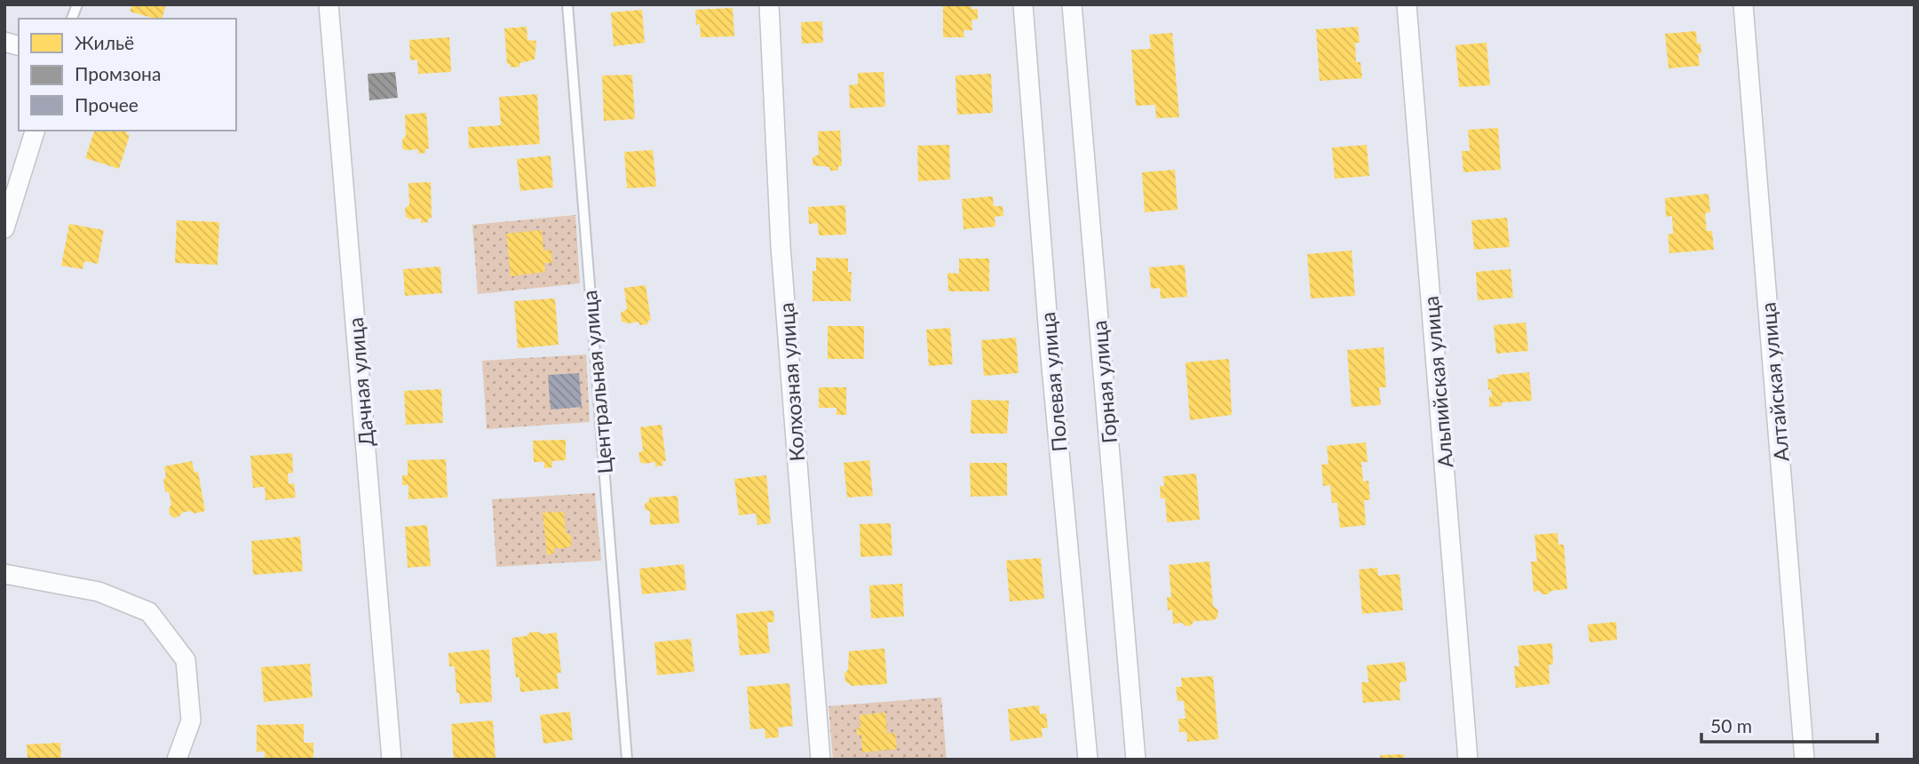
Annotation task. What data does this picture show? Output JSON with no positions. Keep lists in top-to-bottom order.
{
  "streets": {
    "street": [
      "Дачная улица",
      "Колхозная улица",
      "Полевая улица",
      "Горная улица",
      "Альпийская улица",
      "Алтайская улица"
    ],
    "lane": ["Центральная улица"]
  },
  "legend": ["Жильё", "Промзона", "Прочее"],
  "scale_bar": "50 m"
}
